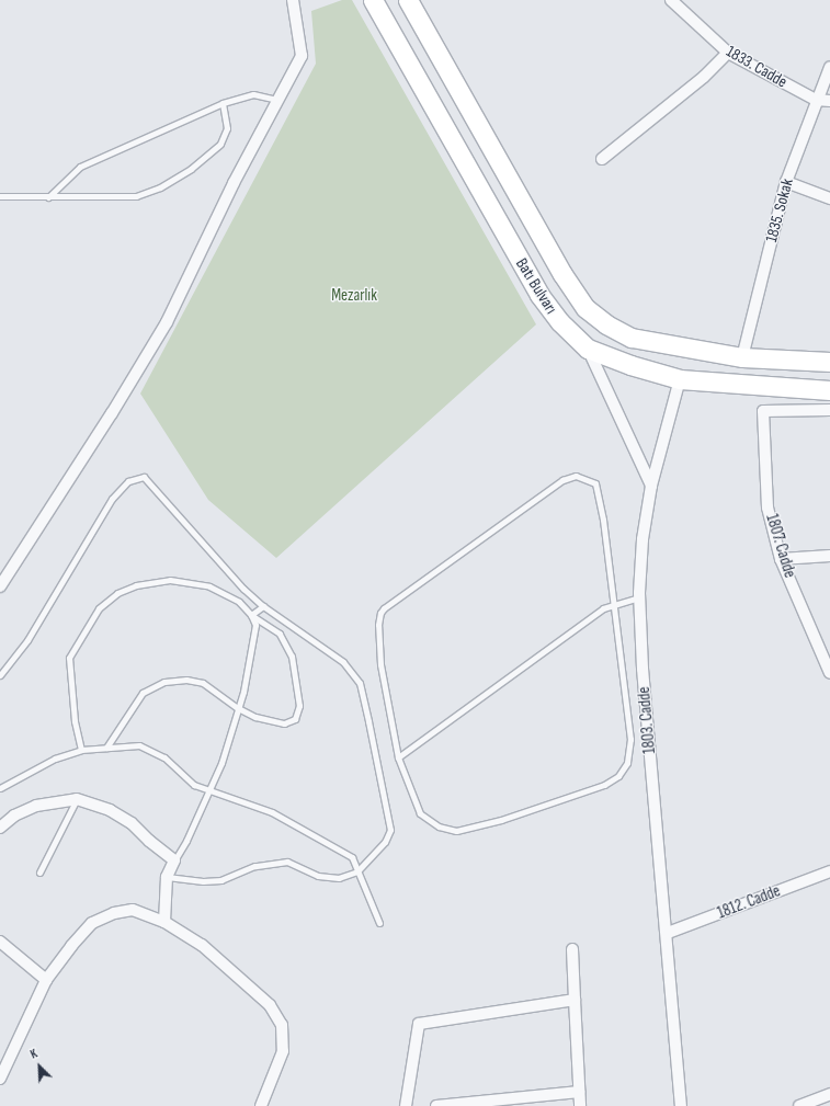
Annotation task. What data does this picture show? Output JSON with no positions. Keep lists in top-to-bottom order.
{
  "streets": {
    "main road": ["Batı Bulvarı"],
    "street": [
      "1833. Cadde",
      "1835. Sokak",
      "1807. Cadde",
      "1803. Cadde",
      "1812. Cadde"
    ]
  },
  "crossings": [
    ["1833. Cadde", "1835. Sokak"],
    ["1835. Sokak", "Batı Bulvarı"],
    ["Batı Bulvarı", "1803. Cadde"],
    ["1803. Cadde", "1812. Cadde"]
  ],
  "parks": ["Mezarlık"],
  "north": "top left"
}
